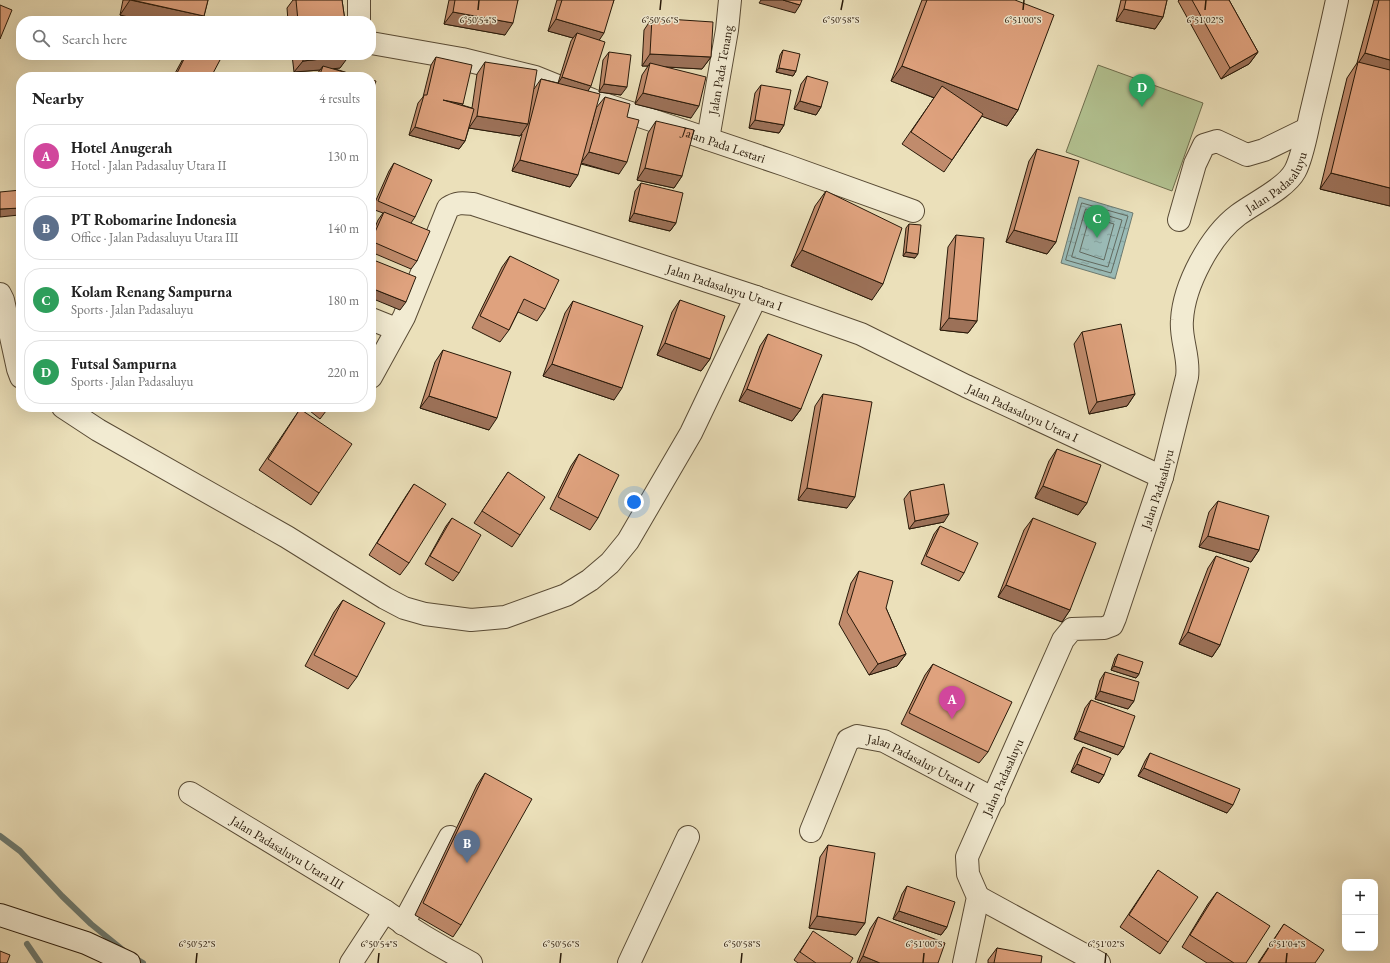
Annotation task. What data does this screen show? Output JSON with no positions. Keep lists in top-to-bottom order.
{
  "streets": {
    "street": [
      "Jalan Pada Tenang",
      "Jalan Pada Lestari",
      "Jalan Padasaluyu",
      "Jalan Padasaluyu Utara I",
      "Jalan Padasaluy Utara II",
      "Jalan Padasaluyu Utara III"
    ]
  },
  "crossings": [
    ["Jalan Pada Tenang", "Jalan Pada Lestari"],
    ["Jalan Padasaluyu", "Jalan Padasaluyu Utara I"],
    ["Jalan Padasaluyu", "Jalan Padasaluy Utara II"]
  ],
  "page": {
    "search": "Search here",
    "heading": ["Nearby", "4 results"],
    "pins": [
      "D",
      "C",
      "A",
      "B"
    ],
    "list": [
      {
        "mark": "A",
        "name": "Hotel Anugerah",
        "note": "Hotel · Jalan Padasaluy Utara II",
        "value": "130 m"
      },
      {
        "mark": "B",
        "name": "PT Robomarine Indonesia",
        "note": "Office · Jalan Padasaluyu Utara III",
        "value": "140 m"
      },
      {
        "mark": "C",
        "name": "Kolam Renang Sampurna",
        "note": "Sports · Jalan Padasaluyu",
        "value": "180 m"
      },
      {
        "mark": "D",
        "name": "Futsal Sampurna",
        "note": "Sports · Jalan Padasaluyu",
        "value": "220 m"
      }
    ],
    "map_buttons": ["+", "−"]
  },
  "coordinates": [
    "6°50'54\"S",
    "6°50'56\"S",
    "6°50'58\"S",
    "6°51'00\"S",
    "6°51'02\"S",
    "6°50'52\"S",
    "6°51'04\"S"
  ]
}
